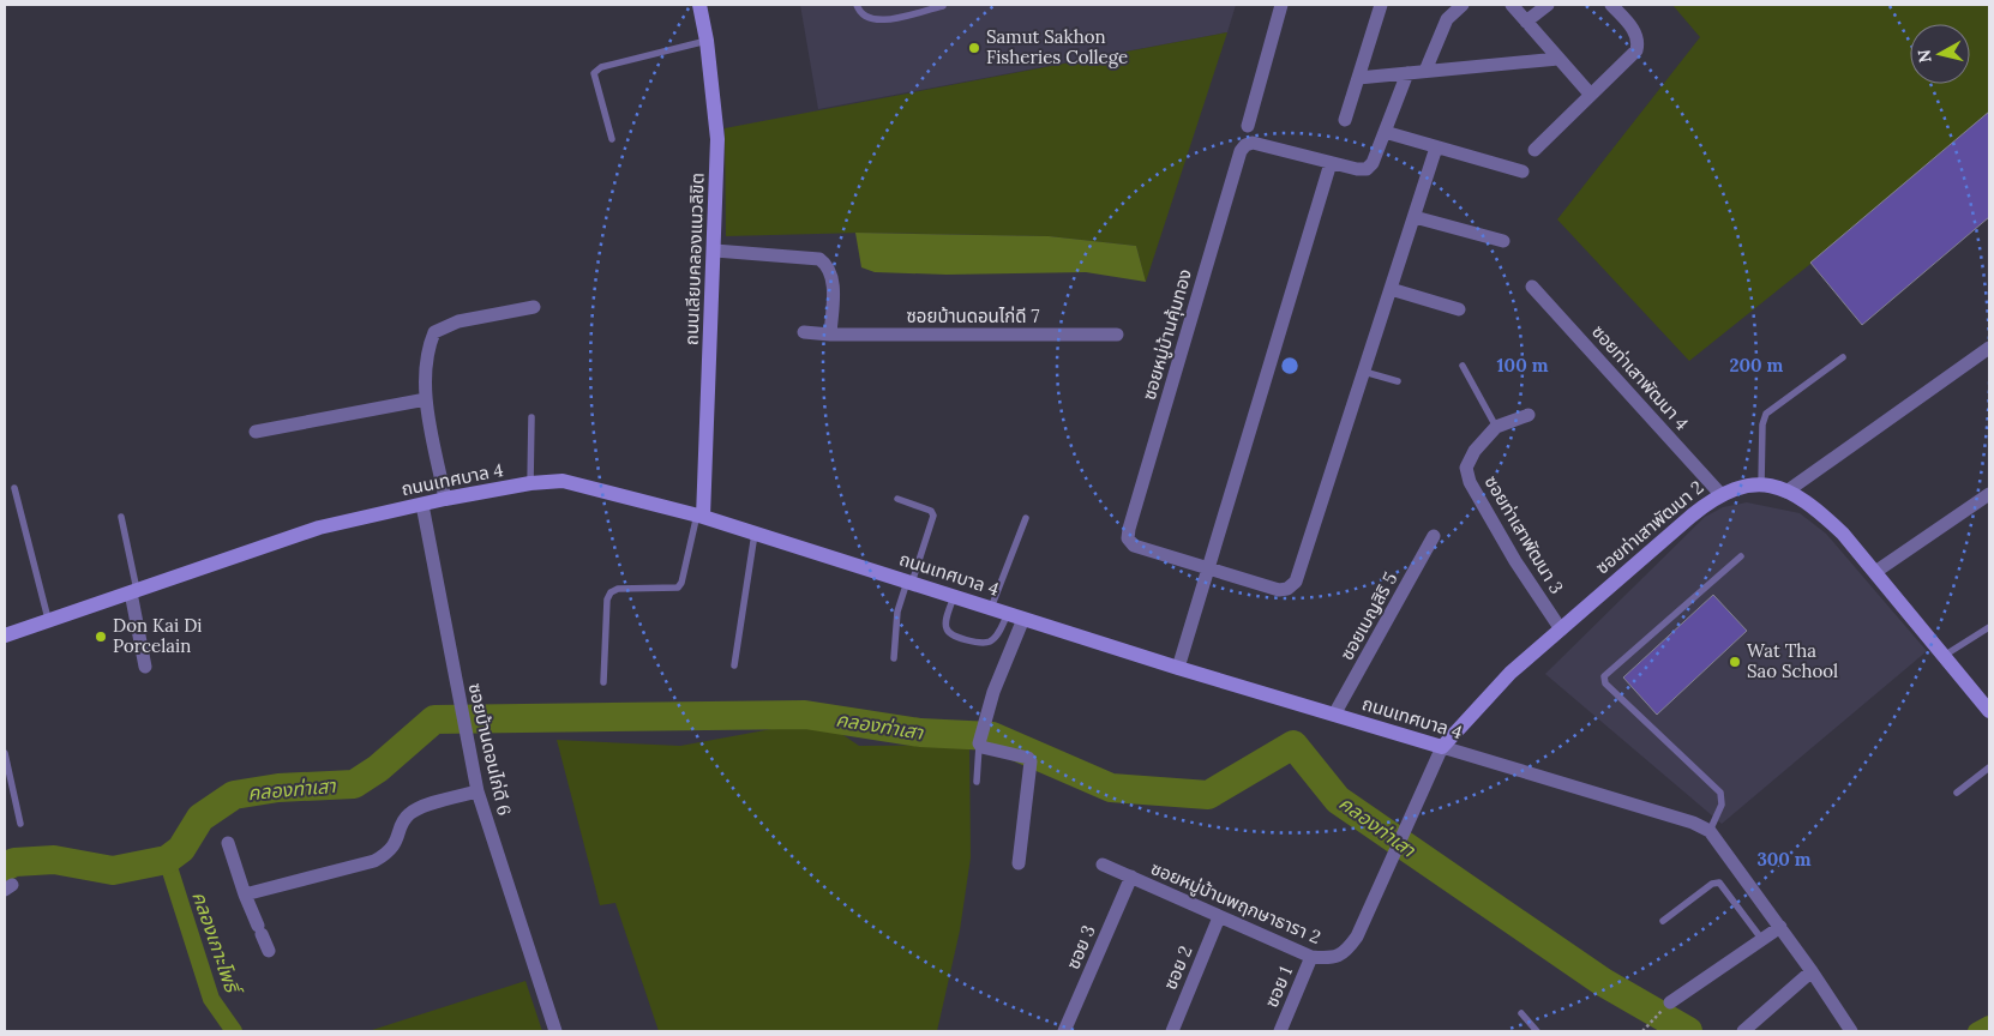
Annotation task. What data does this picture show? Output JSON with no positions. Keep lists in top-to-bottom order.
{
  "streets": {
    "street": [
      "ถนนเลียบคลองแนวลิขิต",
      "ซอยบ้านดอนไก่ดี 7",
      "ซอยหมู่บ้านคุ้มทอง",
      "ซอยท่าเสาพัฒนา 4",
      "ถนนเทศบาล 4",
      "ซอยท่าเสาพัฒนา 2",
      "ซอยท่าเสาพัฒนา 3",
      "ซอยเบญสิริ 5",
      "ซอยบ้านดอนไก่ดี 6",
      "ซอยหมู่บ้านพฤกษาธารา 2",
      "ซอย 3",
      "ซอย 2",
      "ซอย 1"
    ]
  },
  "crossings": [
    ["ถนนเลียบคลองแนวลิขิต", "ถนนเทศบาล 4"],
    ["ซอยท่าเสาพัฒนา 4", "ซอยท่าเสาพัฒนา 2"],
    ["ถนนเทศบาล 4", "ซอยท่าเสาพัฒนา 2"],
    ["ถนนเทศบาล 4", "ซอยเบญสิริ 5"],
    ["ถนนเทศบาล 4", "ซอยบ้านดอนไก่ดี 6"],
    ["ถนนเทศบาล 4", "ซอยหมู่บ้านพฤกษาธารา 2"],
    ["ซอยท่าเสาพัฒนา 2", "ซอยท่าเสาพัฒนา 3"],
    ["ซอยท่าเสาพัฒนา 2", "ซอยหมู่บ้านพฤกษาธารา 2"],
    ["ซอยหมู่บ้านพฤกษาธารา 2", "ซอย 3"],
    ["ซอยหมู่บ้านพฤกษาธารา 2", "ซอย 2"],
    ["ซอยหมู่บ้านพฤกษาธารา 2", "ซอย 1"]
  ],
  "water": ["คลองท่าเสา", "คลองเกาะโพธิ์"],
  "places": ["Samut Sakhon Fisheries College", "Don Kai Di Porcelain", "Wat Tha Sao School"],
  "north": "left",
  "rings": ["100 m", "200 m", "300 m"]
}
